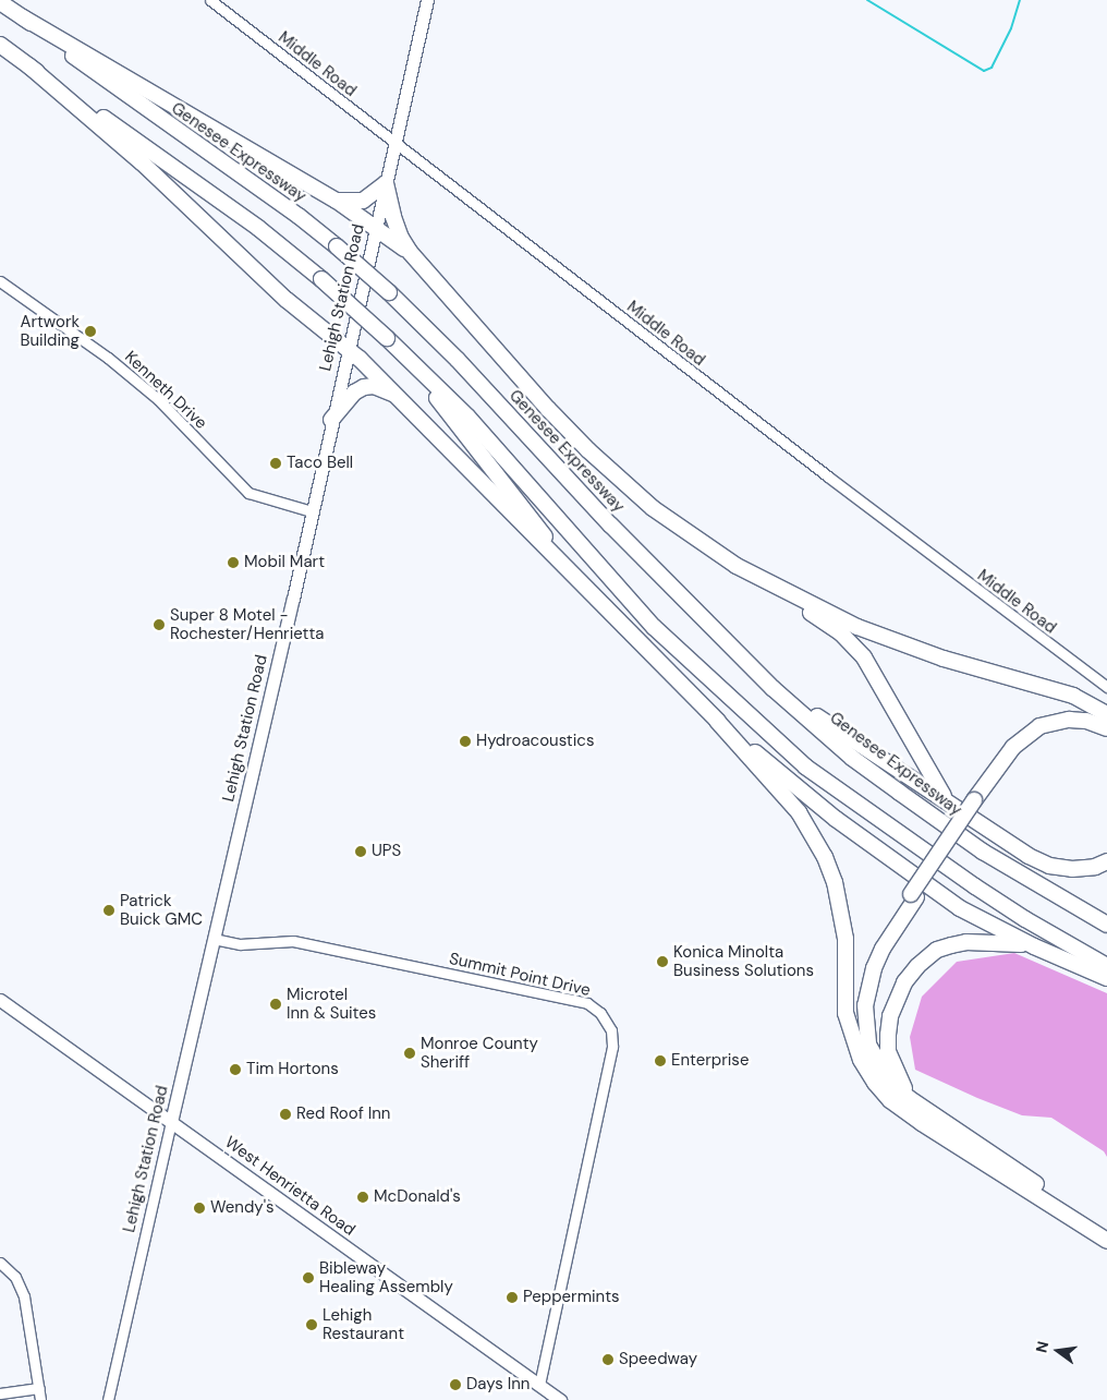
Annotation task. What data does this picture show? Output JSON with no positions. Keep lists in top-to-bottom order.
{
  "streets": {
    "highway": ["Genesee Expressway"],
    "main road": ["Lehigh Station Road", "West Henrietta Road"],
    "street": ["Middle Road", "Kenneth Drive", "Summit Point Drive"]
  },
  "crossings": [
    ["Middle Road", "Lehigh Station Road"],
    ["Lehigh Station Road", "Kenneth Drive"],
    ["Lehigh Station Road", "Summit Point Drive"],
    ["Lehigh Station Road", "West Henrietta Road"],
    ["Summit Point Drive", "West Henrietta Road"]
  ],
  "places": [
    "Artwork Building",
    "Taco Bell",
    "Mobil Mart",
    "Super 8 Motel - Rochester/Henrietta",
    "Hydroacoustics",
    "UPS",
    "Patrick Buick GMC",
    "Konica Minolta Business Solutions",
    "Microtel Inn & Suites",
    "Monroe County Sheriff",
    "Enterprise",
    "Tim Hortons",
    "Red Roof Inn",
    "McDonald's",
    "Wendy's",
    "Bibleway Healing Assembly",
    "Peppermints",
    "Lehigh Restaurant",
    "Speedway",
    "Days Inn"
  ],
  "north": "left"
}
